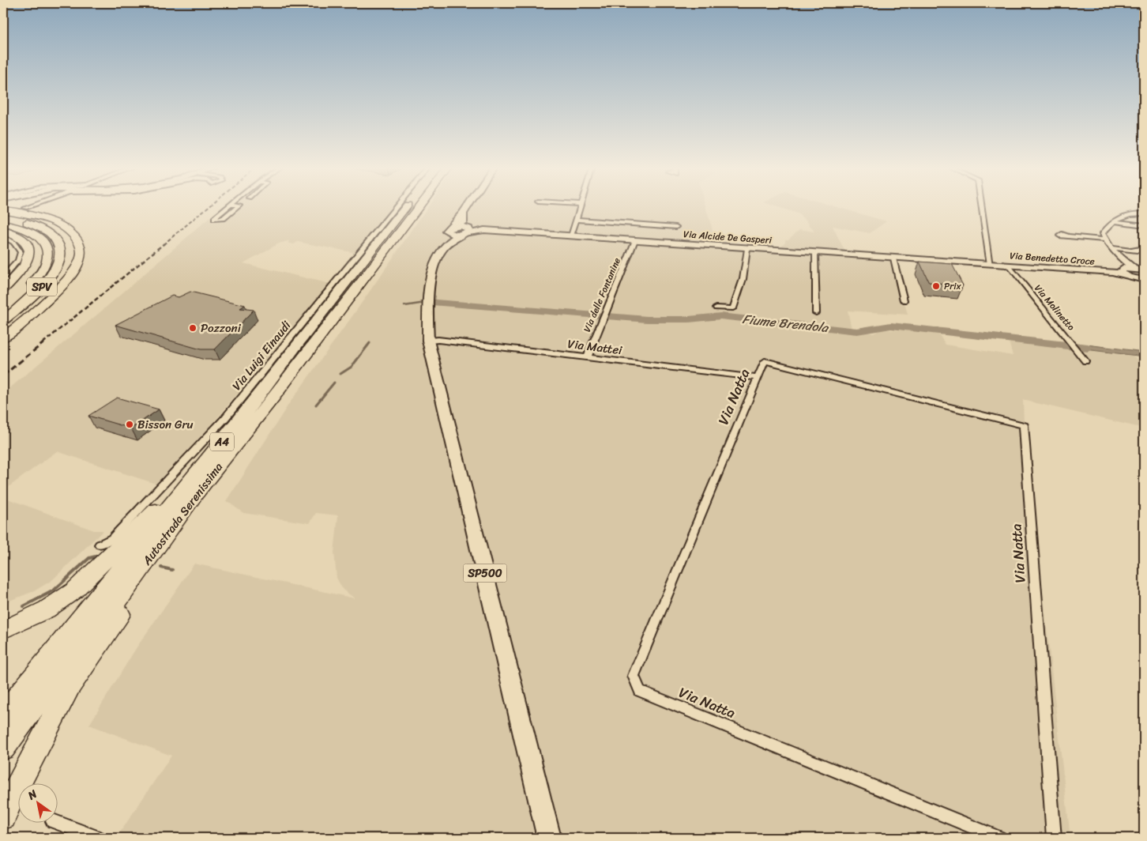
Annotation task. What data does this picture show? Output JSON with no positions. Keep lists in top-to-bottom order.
{
  "streets": {
    "highway": ["SPV", "A4", "Autostrada Serenissima"],
    "main road": ["Via Alcide De Gasperi", "Via Benedetto Croce", "SP500"],
    "street": [
      "Via delle Fontanine",
      "Via Molinetto",
      "Via Mattei",
      "Via Luigi Einaudi",
      "Via Natta"
    ]
  },
  "crossings": [
    ["Via Alcide De Gasperi", "Via Benedetto Croce"],
    ["Via Alcide De Gasperi", "Via delle Fontanine"],
    ["Via Alcide De Gasperi", "SP500"],
    ["Via Benedetto Croce", "Via Molinetto"],
    ["Via delle Fontanine", "Via Mattei"],
    ["Via Mattei", "Via Natta"],
    ["Via Mattei", "SP500"]
  ],
  "water": ["Fiume Brendola"],
  "places": ["Prix", "Pozzoni", "Bisson Gru"],
  "north": "top left"
}
